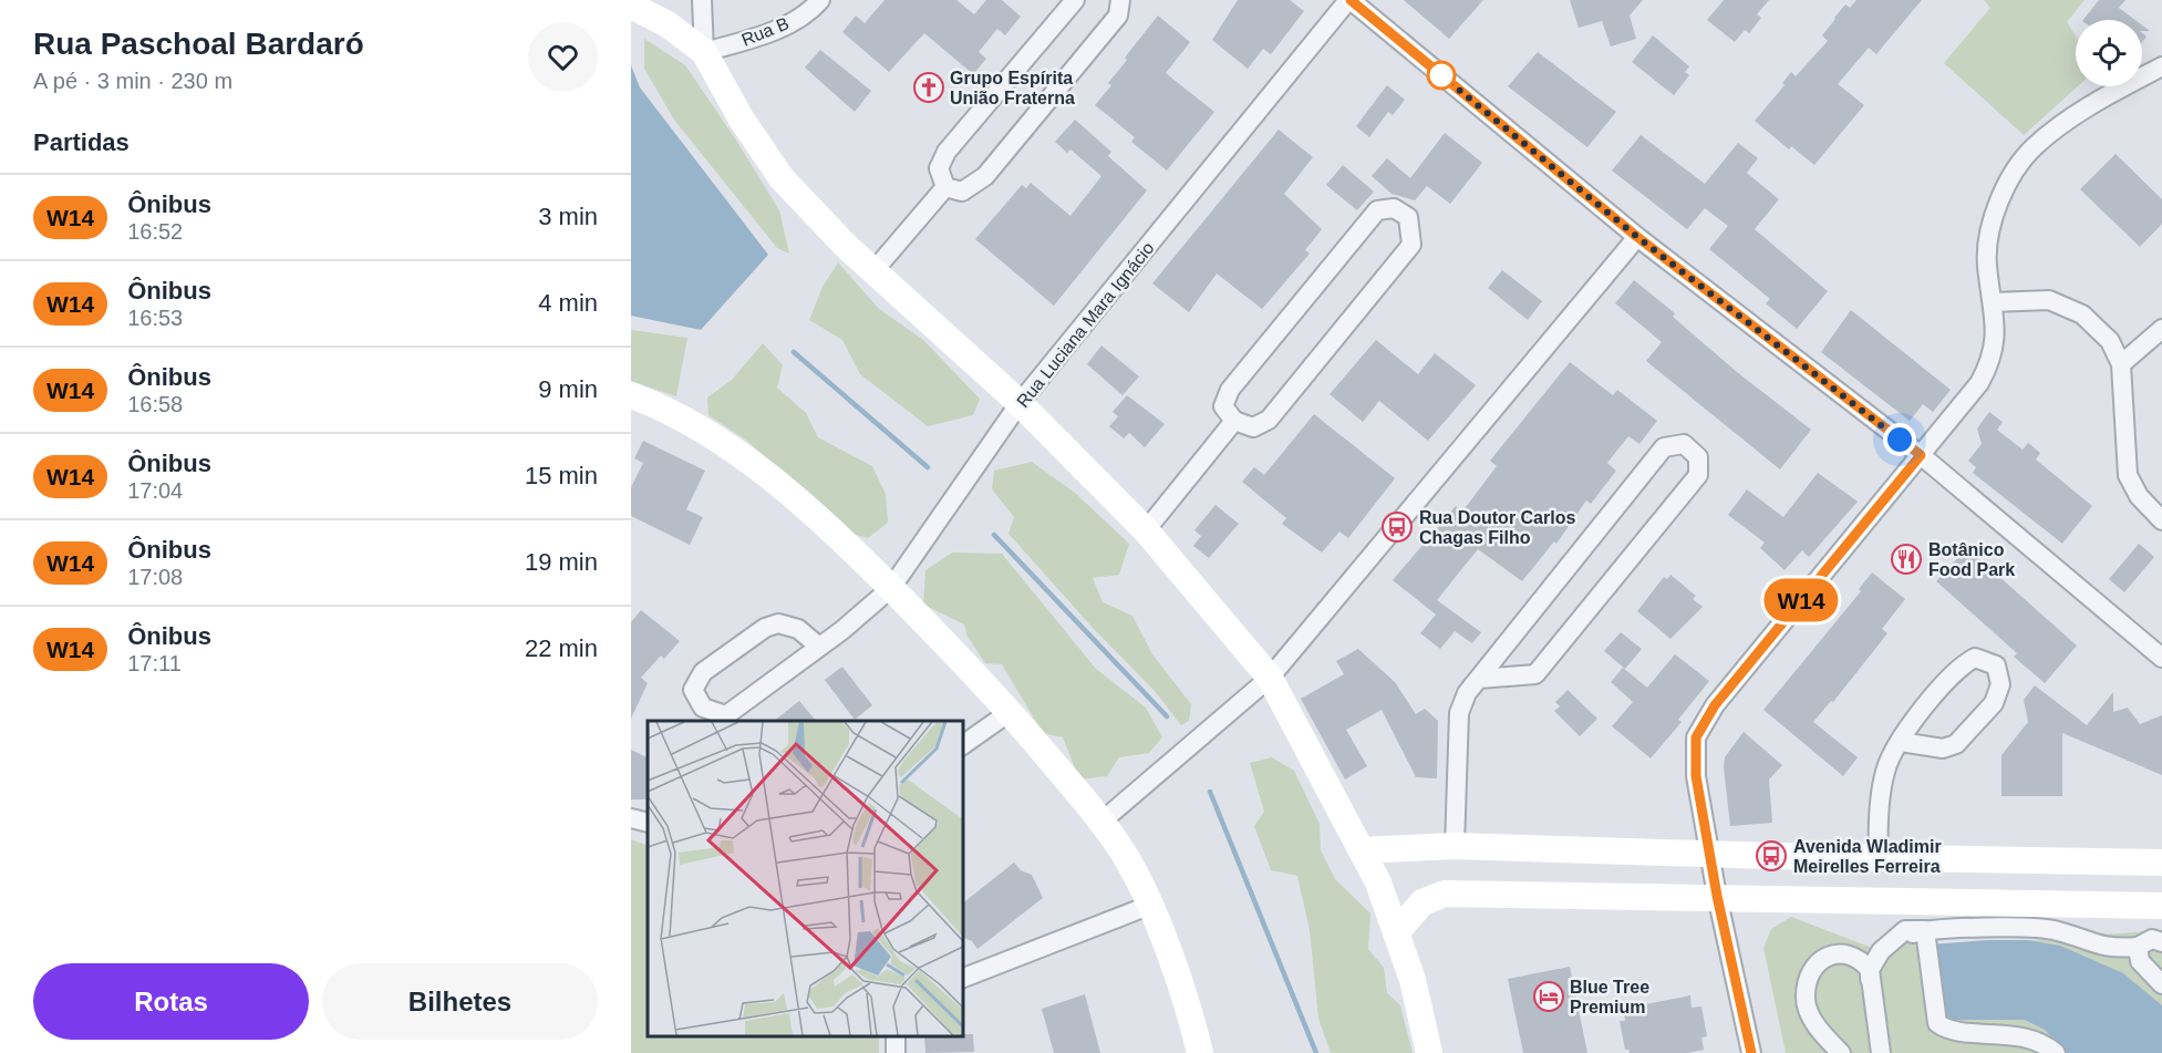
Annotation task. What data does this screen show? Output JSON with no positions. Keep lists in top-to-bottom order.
{
  "streets": {
    "street": ["Rua B", "Rua Luciana Mara Ignácio"]
  },
  "places": {
    "church": ["Grupo Espírita União Fraterna"],
    "bus stop": ["Rua Doutor Carlos Chagas Filho", "Avenida Wladimir Meirelles Ferreira"],
    "restaurant": ["Botânico Food Park"],
    "hotel": ["Blue Tree Premium"]
  },
  "lines": ["bus line W14"],
  "page": {
    "heading": [
      ["Rua Paschoal Bardaró", "A pé · 3 min · 230 m"],
      "Partidas"
    ],
    "on_map": "W14",
    "list": [
      {
        "mark": "W14",
        "name": "Ônibus",
        "note": "16:52",
        "value": "3 min"
      },
      {
        "mark": "W14",
        "name": "Ônibus",
        "note": "16:53",
        "value": "4 min"
      },
      {
        "mark": "W14",
        "name": "Ônibus",
        "note": "16:58",
        "value": "9 min"
      },
      {
        "mark": "W14",
        "name": "Ônibus",
        "note": "17:04",
        "value": "15 min"
      },
      {
        "mark": "W14",
        "name": "Ônibus",
        "note": "17:08",
        "value": "19 min"
      },
      {
        "mark": "W14",
        "name": "Ônibus",
        "note": "17:11",
        "value": "22 min"
      }
    ],
    "buttons": ["Rotas", "Bilhetes"]
  }
}
